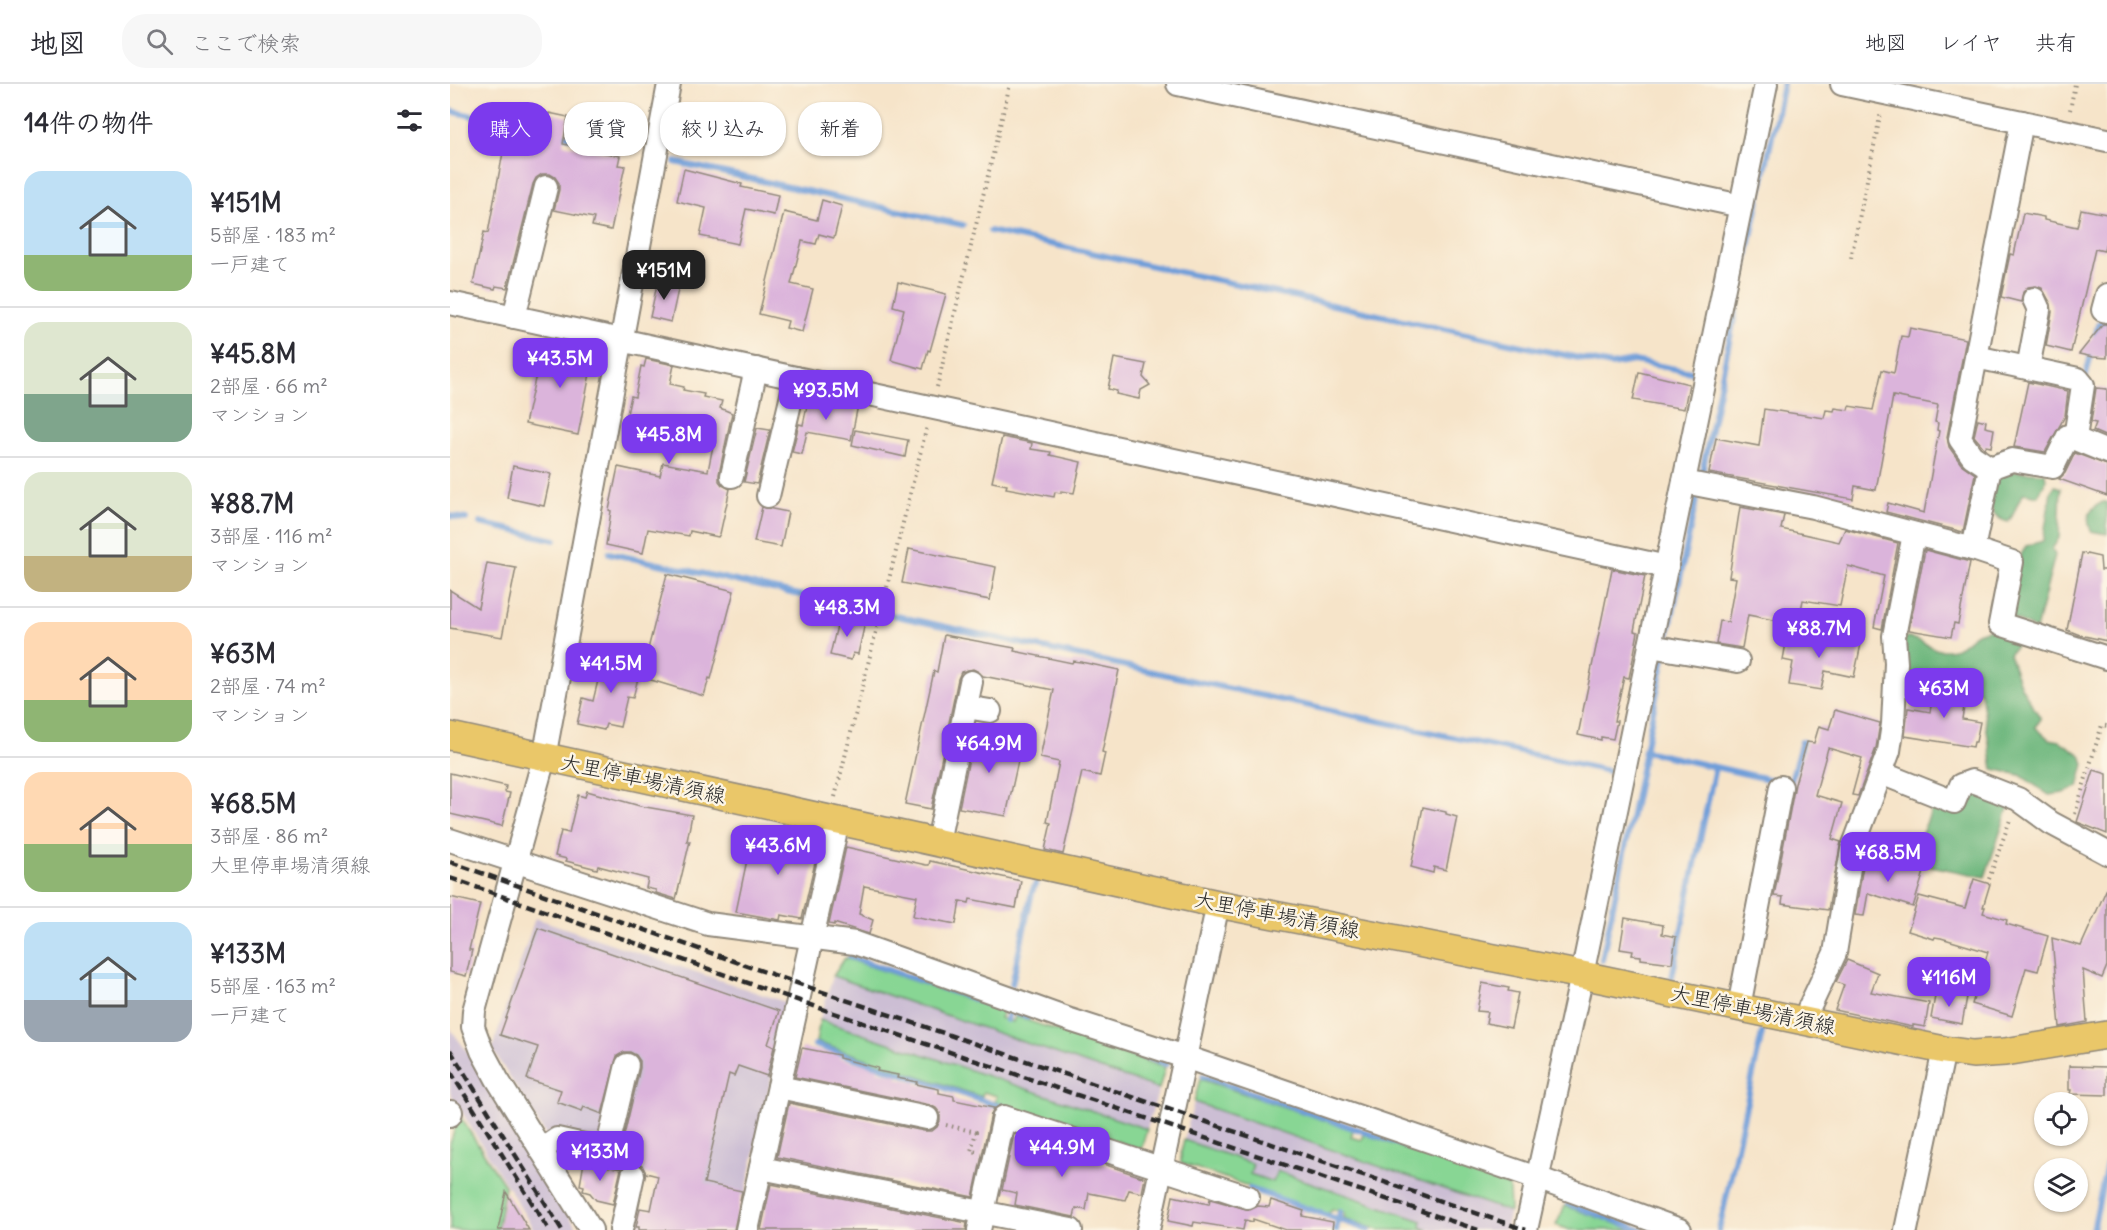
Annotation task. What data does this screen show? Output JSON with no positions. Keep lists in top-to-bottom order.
{
  "streets": {
    "main road": ["大里停車場清須線"]
  },
  "page": {
    "header": "地図",
    "search": "ここで検索",
    "nav": ["地図", "レイヤ", "共有"],
    "heading": "14件の物件",
    "chip": [
      "購入",
      "賃貸",
      "絞り込み",
      "新着"
    ],
    "list": [
      {
        "name": "¥151M",
        "note": "5部屋 · 183 m² · 一戸建て"
      },
      {
        "name": "¥45.8M",
        "note": "2部屋 · 66 m² · マンション"
      },
      {
        "name": "¥88.7M",
        "note": "3部屋 · 116 m² · マンション"
      },
      {
        "name": "¥63M",
        "note": "2部屋 · 74 m² · マンション"
      },
      {
        "name": "¥68.5M",
        "note": "3部屋 · 86 m² · 大里停車場清須線"
      },
      {
        "name": "¥133M",
        "note": "5部屋 · 163 m² · 一戸建て"
      }
    ],
    "price": [
      "¥151M",
      "¥43.5M",
      "¥93.5M",
      "¥45.8M",
      "¥48.3M",
      "¥88.7M",
      "¥41.5M",
      "¥63M",
      "¥64.9M",
      "¥43.6M",
      "¥68.5M",
      "¥116M",
      "¥44.9M",
      "¥133M"
    ]
  }
}
